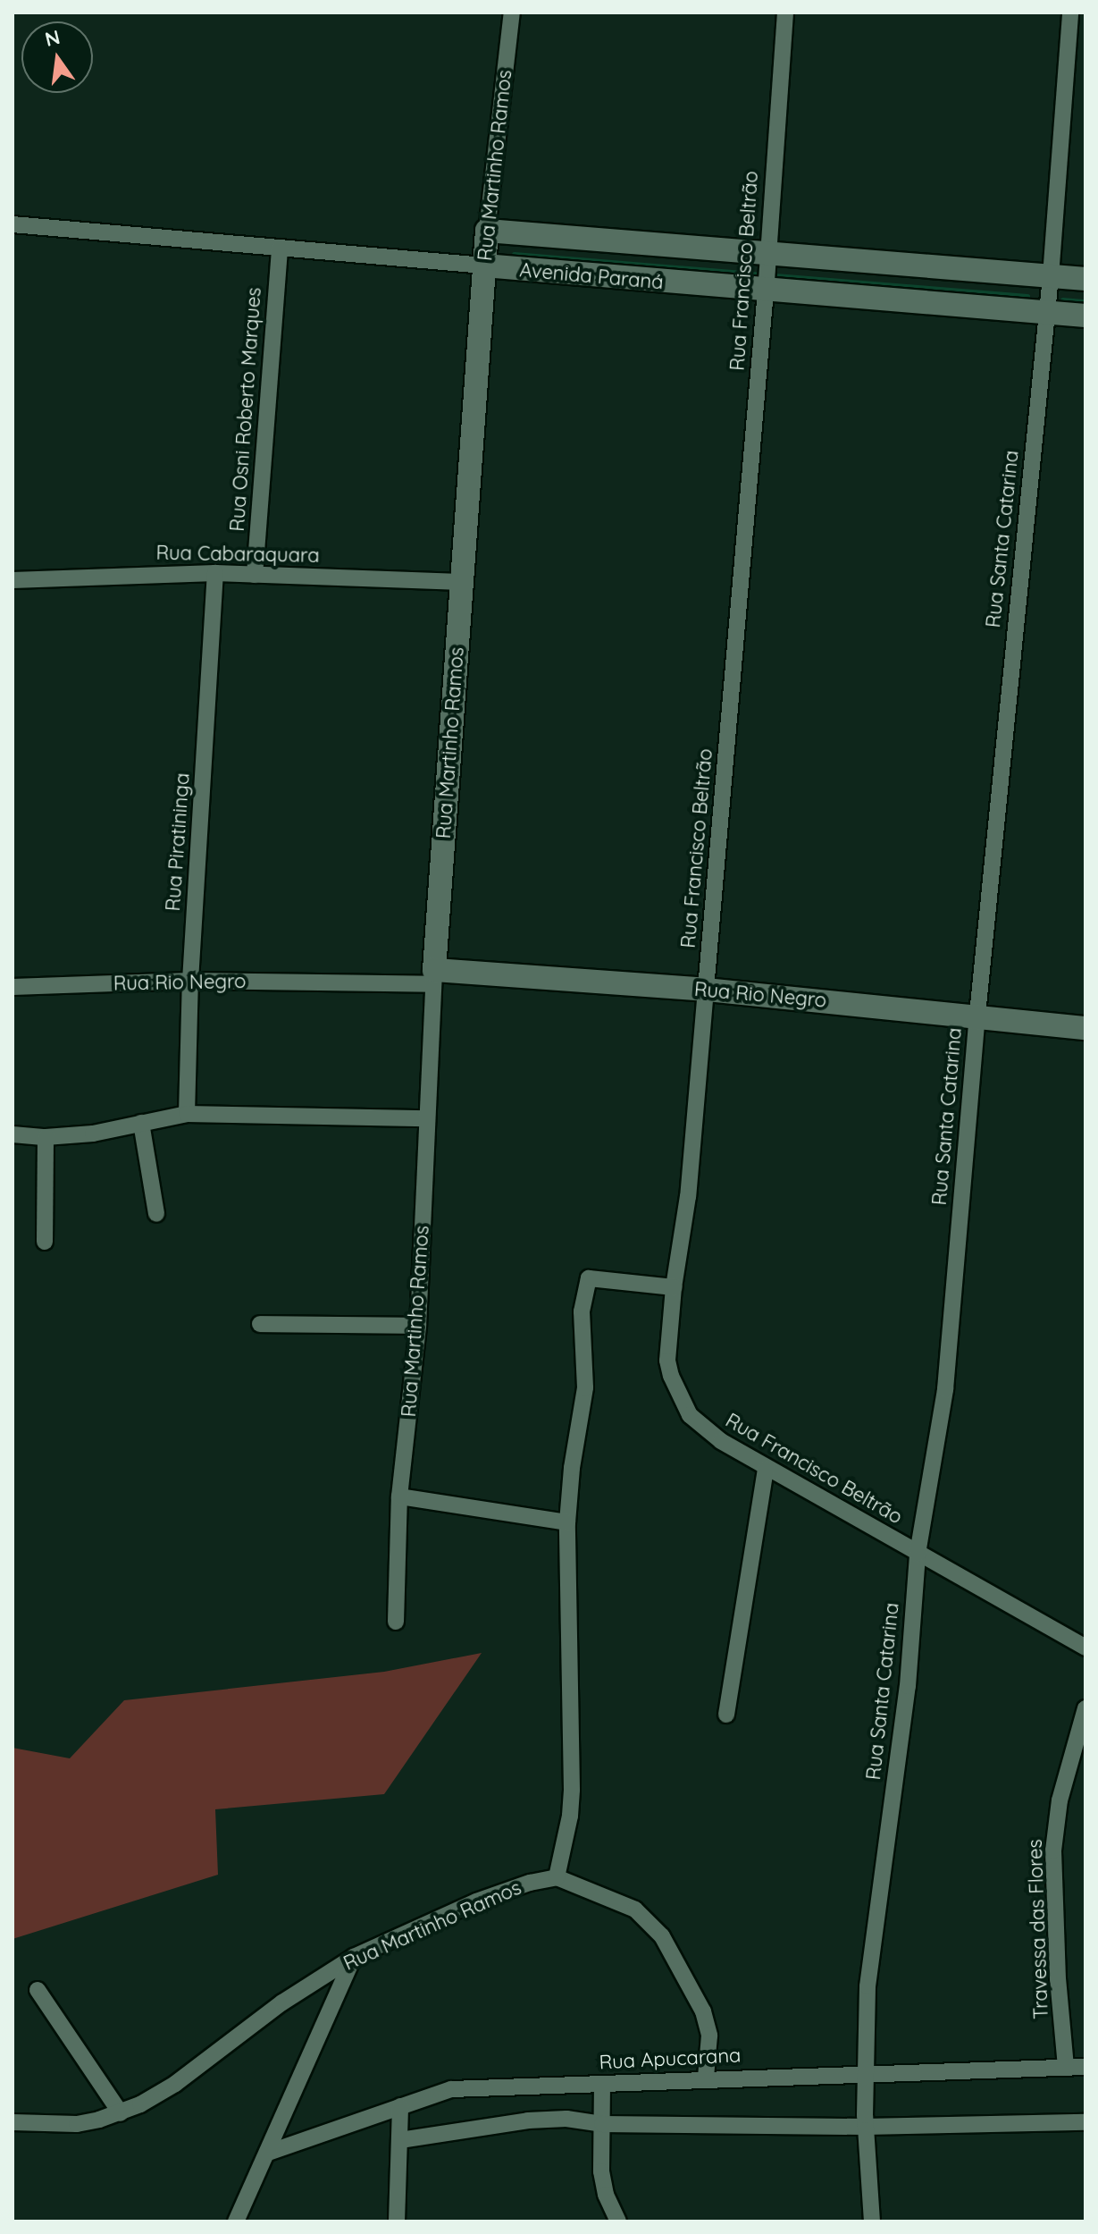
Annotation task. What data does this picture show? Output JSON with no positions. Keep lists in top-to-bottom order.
{
  "streets": {
    "street": [
      "Rua Martinho Ramos",
      "Rua Francisco Beltrão",
      "Avenida Paraná",
      "Rua Osni Roberto Marques",
      "Rua Santa Catarina",
      "Rua Cabaraquara",
      "Rua Piratininga",
      "Rua Rio Negro",
      "Travessa das Flores",
      "Rua Apucarana"
    ]
  },
  "crossings": [
    ["Rua Martinho Ramos", "Avenida Paraná"],
    ["Rua Martinho Ramos", "Rua Cabaraquara"],
    ["Rua Martinho Ramos", "Rua Rio Negro"],
    ["Rua Francisco Beltrão", "Avenida Paraná"],
    ["Rua Francisco Beltrão", "Rua Santa Catarina"],
    ["Rua Francisco Beltrão", "Rua Rio Negro"],
    ["Avenida Paraná", "Rua Osni Roberto Marques"],
    ["Avenida Paraná", "Rua Santa Catarina"],
    ["Rua Osni Roberto Marques", "Rua Cabaraquara"],
    ["Rua Santa Catarina", "Rua Rio Negro"],
    ["Rua Santa Catarina", "Rua Apucarana"],
    ["Rua Cabaraquara", "Rua Piratininga"],
    ["Rua Piratininga", "Rua Rio Negro"],
    ["Travessa das Flores", "Rua Apucarana"]
  ],
  "north": "top"
}
